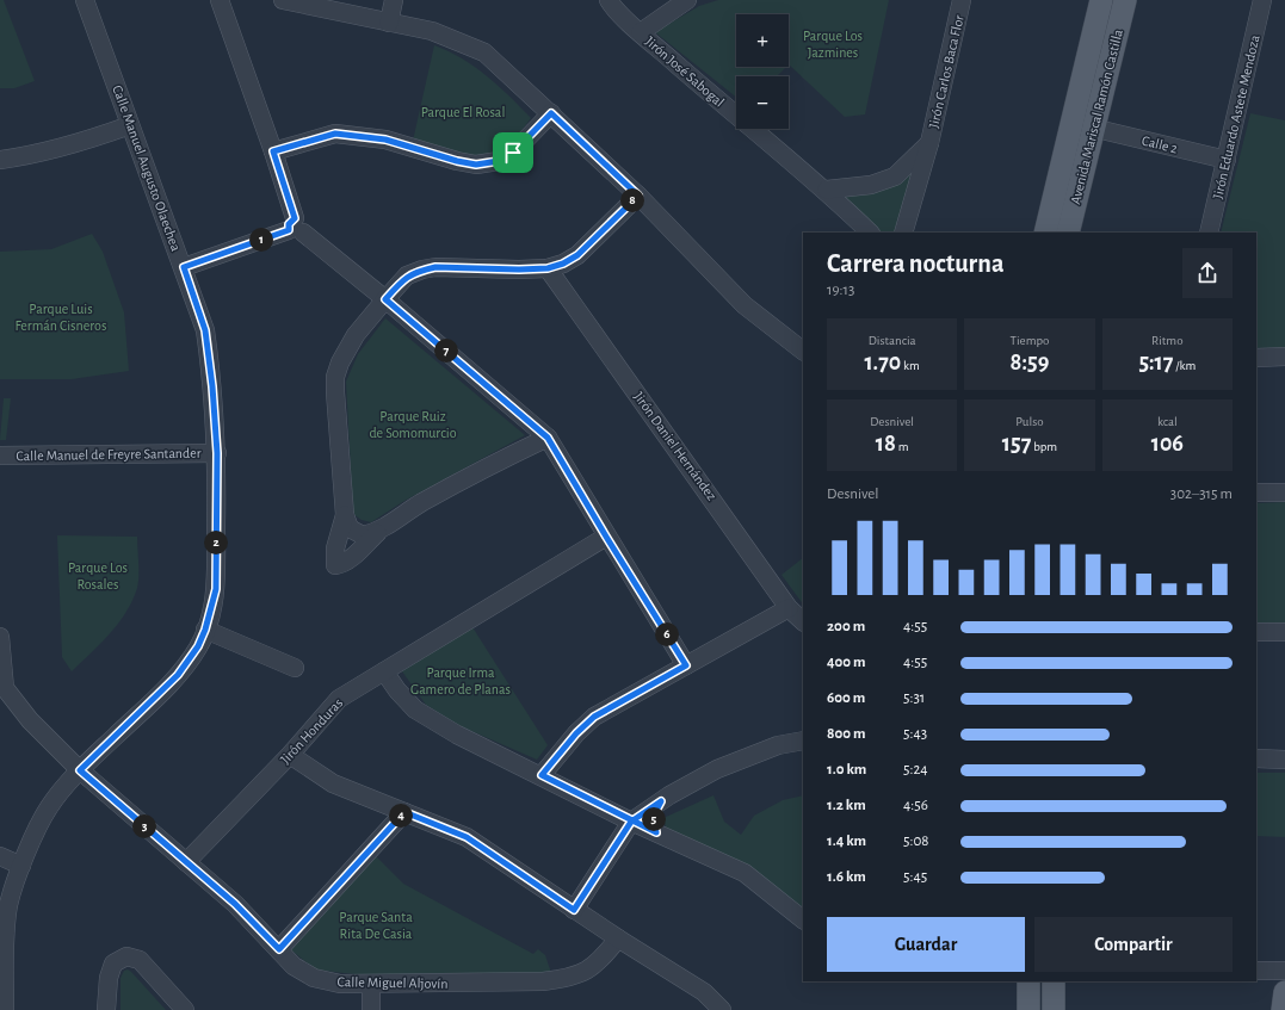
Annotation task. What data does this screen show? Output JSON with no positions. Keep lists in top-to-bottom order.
{
  "streets": {
    "main road": ["Avenida Mariscal Ramón Castilla"],
    "street": [
      "Jirón José Sabogal",
      "Jirón Carlos Baca Flor",
      "Jirón Eduardo Astete Mendoza",
      "Calle 2",
      "Calle Manuel Augusto Olaechea",
      "Jirón Daniel Hernández",
      "Calle Manuel de Freyre Santander",
      "Jirón Honduras",
      "Calle Miguel Aljovín"
    ]
  },
  "crossings": [
    ["Jirón José Sabogal", "Jirón Carlos Baca Flor"],
    ["Avenida Mariscal Ramón Castilla", "Calle 2"],
    ["Jirón Eduardo Astete Mendoza", "Calle 2"],
    ["Calle Manuel Augusto Olaechea", "Calle Manuel de Freyre Santander"],
    ["Calle Manuel Augusto Olaechea", "Calle Miguel Aljovín"],
    ["Jirón Honduras", "Calle Miguel Aljovín"]
  ],
  "parks": [
    "Parque Los Jazmines",
    "Parque El Rosal",
    "Parque Luis Fermán Cisneros",
    "Parque Ruiz de Somomurcio",
    "Parque Los Rosales",
    "Parque Irma Gamero de Planas",
    "Parque Santa Rita De Casia"
  ],
  "page": {
    "map_buttons": ["+", "−"],
    "pins": [
      "8",
      "1",
      "7",
      "2",
      "6",
      "4",
      "5",
      "3"
    ],
    "heading": ["Carrera nocturna", "19:13"],
    "stats": [
      ["Distancia", "1.70 km"],
      ["Tiempo", "8:59"],
      ["Ritmo", "5:17 /km"],
      ["Desnivel", "18 m"],
      ["Pulso", "157 bpm"],
      ["kcal", "106"]
    ],
    "chart": ["Desnivel", "302–315 m"],
    "list": [
      {
        "name": "200 m",
        "note": "4:55"
      },
      {
        "name": "400 m",
        "note": "4:55"
      },
      {
        "name": "600 m",
        "note": "5:31"
      },
      {
        "name": "800 m",
        "note": "5:43"
      },
      {
        "name": "1.0 km",
        "note": "5:24"
      },
      {
        "name": "1.2 km",
        "note": "4:56"
      },
      {
        "name": "1.4 km",
        "note": "5:08"
      },
      {
        "name": "1.6 km",
        "note": "5:45"
      }
    ],
    "buttons": ["Guardar", "Compartir"]
  }
}
